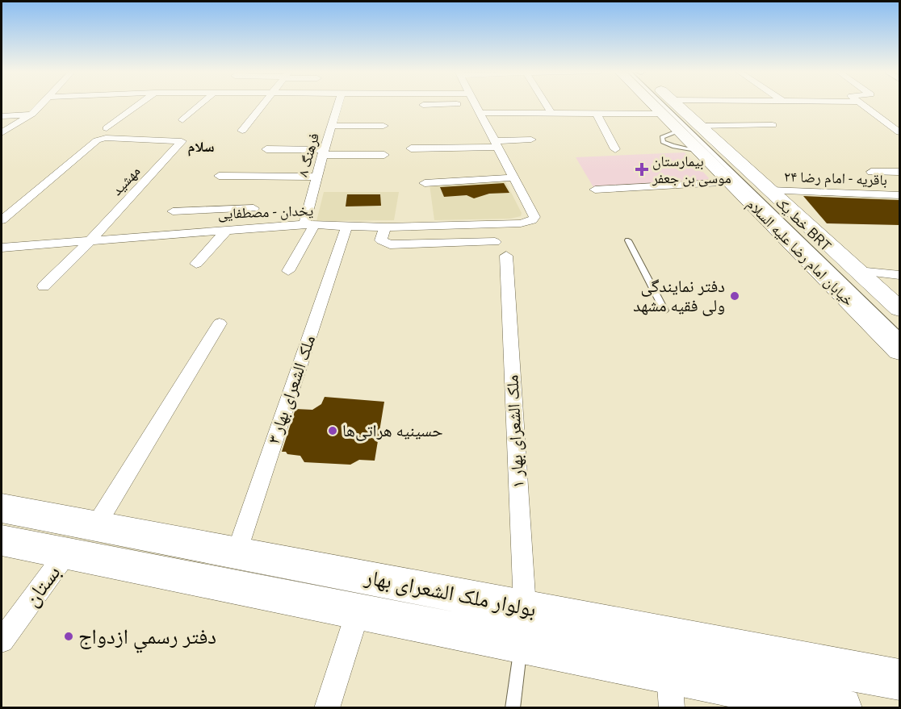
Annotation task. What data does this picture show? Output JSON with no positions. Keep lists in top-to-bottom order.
{
  "streets": {
    "main road": ["خیابان امام رضا علیه السلام", "بولوار ملک الشعرای بهار"],
    "street": [
      "فرهنگ ۸",
      "باقریه - امام رضا ۲۴",
      "مهشید",
      "یخدان - مصطفایی",
      "ملک الشعرای بهار ۳",
      "ملک الشعرای بهار ۱",
      "بستان"
    ],
    "lane": ["خط یک BRT"]
  },
  "crossings": [
    ["فرهنگ ۸", "یخدان - مصطفایی"],
    ["باقریه - امام رضا ۲۴", "خیابان امام رضا علیه السلام"],
    ["مهشید", "یخدان - مصطفایی"],
    ["یخدان - مصطفایی", "ملک الشعرای بهار ۳"],
    ["یخدان - مصطفایی", "ملک الشعرای بهار ۱"],
    ["ملک الشعرای بهار ۳", "بولوار ملک الشعرای بهار"],
    ["ملک الشعرای بهار ۱", "بولوار ملک الشعرای بهار"],
    ["بستان", "بولوار ملک الشعرای بهار"]
  ],
  "districts": ["سلام"],
  "places": {
    "health": ["بیمارستان موسی بن جعفر"],
    "other": ["دفتر نمایندگی ولی فقیه مشهد", "حسینیه هراتی‌ها", "دفتر رسمي ازدواج"]
  }
}
